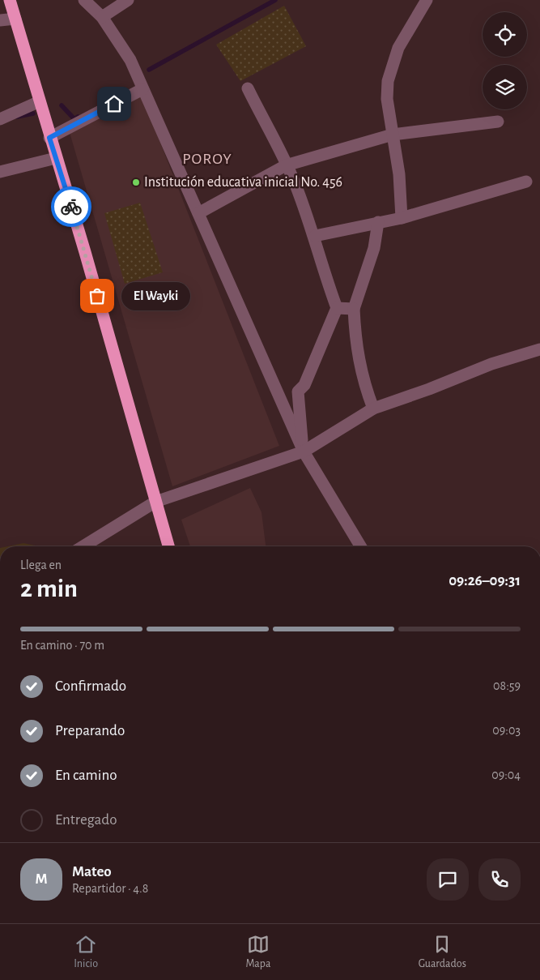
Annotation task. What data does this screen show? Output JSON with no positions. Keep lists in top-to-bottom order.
{
  "districts": ["POROY"],
  "places": ["Institución educativa inicial No. 456", "El Wayki"],
  "page": {
    "bubble": "El Wayki",
    "heading": ["2 min", "Llega en", "09:26–09:31"],
    "panel": ["Mateo", "Repartidor · 4.8"],
    "bar": "En camino · 70 m",
    "list": [
      ["Confirmado", "08:59"],
      ["Preparando", "09:03"],
      ["En camino", "09:04"],
      "Entregado"
    ],
    "round": "M",
    "tabs": ["Inicio", "Mapa", "Guardados"]
  }
}
